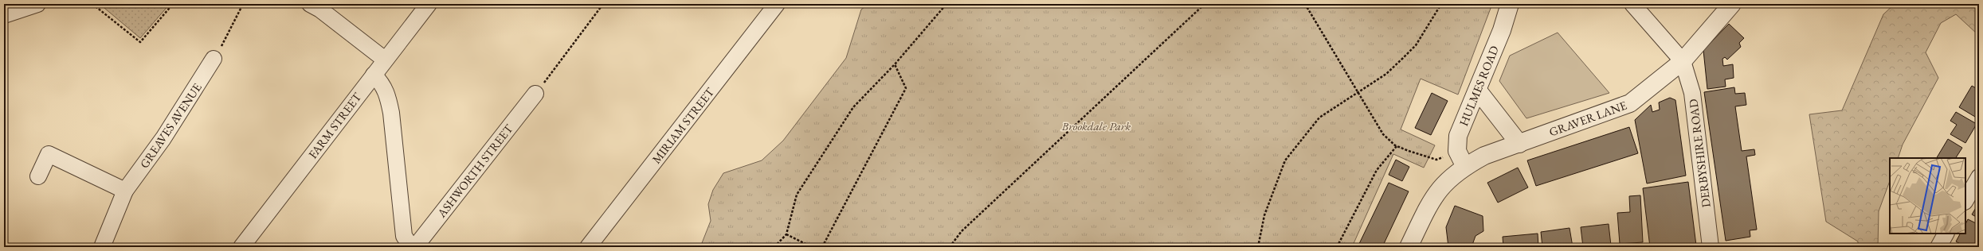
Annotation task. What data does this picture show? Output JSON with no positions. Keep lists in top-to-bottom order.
{
  "streets": {
    "street": [
      "HULMES ROAD",
      "GRAVER LANE",
      "GREAVES AVENUE",
      "FARM STREET",
      "MIRIAM STREET",
      "DERBYSHIRE ROAD",
      "ASHWORTH STREET"
    ]
  },
  "crossings": [
    ["HULMES ROAD", "GRAVER LANE"],
    ["GRAVER LANE", "DERBYSHIRE ROAD"]
  ],
  "parks": ["Brookdale Park"]
}
